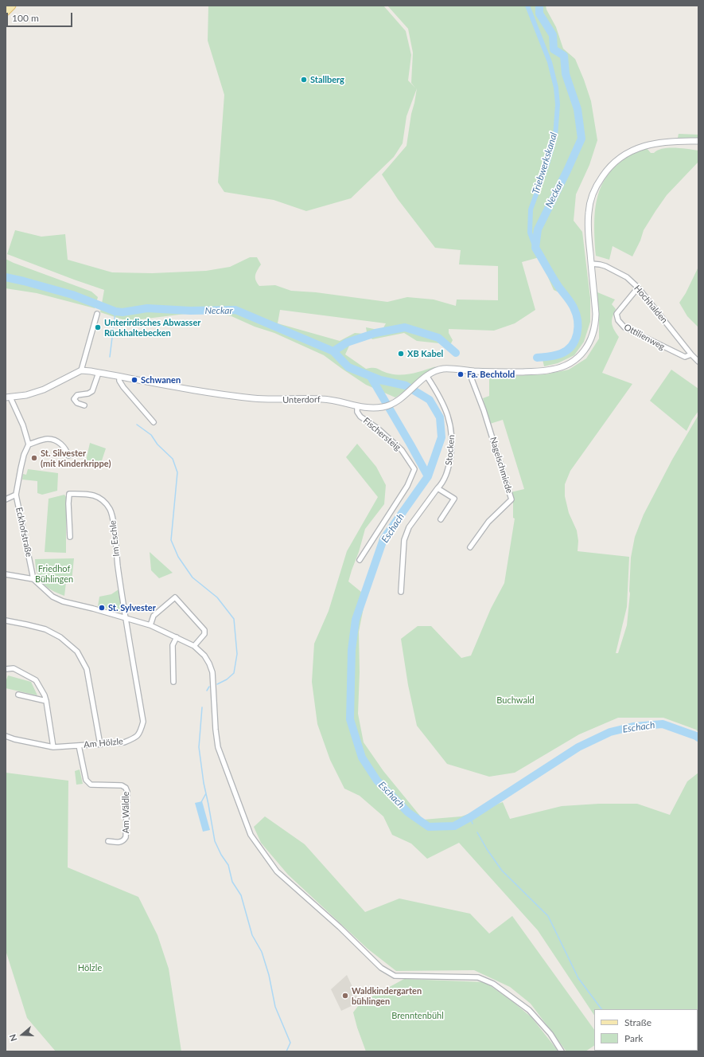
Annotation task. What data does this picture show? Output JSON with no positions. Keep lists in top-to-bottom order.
{
  "streets": {
    "street": [
      "Hochhalden",
      "Ottilienweg",
      "Unterdorf",
      "Fischersteig",
      "Stocken",
      "Nagelschmiede",
      "Eckhofstraße",
      "Im Eschle",
      "Am Hölzle",
      "Am Wäldle"
    ]
  },
  "crossings": [
    ["Hochhalden", "Ottilienweg"],
    ["Hochhalden", "Unterdorf"],
    ["Unterdorf", "Fischersteig"],
    ["Unterdorf", "Stocken"],
    ["Unterdorf", "Nagelschmiede"],
    ["Im Eschle", "Am Hölzle"],
    ["Am Hölzle", "Am Wäldle"]
  ],
  "water": ["Triebwerkskanal", "Neckar", "Eschach"],
  "parks": [
    "Friedhof Bühlingen",
    "Buchwald",
    "Hölzle",
    "Brenntenbühl"
  ],
  "places": [
    "Stallberg",
    "Unterirdisches Abwasser Rückhaltebecken",
    "XB Kabel",
    "Fa. Bechtold",
    "Schwanen",
    "St. Silvester (mit Kinderkrippe)",
    "St. Sylvester",
    "Waldkindergarten bühlingen"
  ],
  "legend": ["Straße", "Park"],
  "scale_bar": "100 m",
  "north": "left"
}
